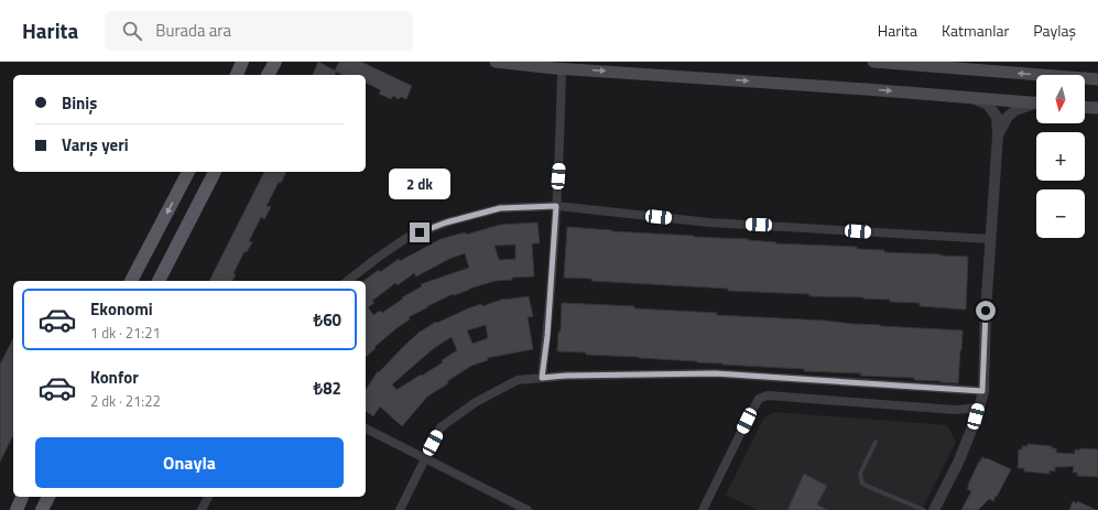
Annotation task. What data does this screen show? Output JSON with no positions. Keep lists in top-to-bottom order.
{
  "north": "bottom",
  "page": {
    "header": "Harita",
    "search": "Burada ara",
    "nav": ["Harita", "Katmanlar", "Paylaş"],
    "map_buttons": ["+", "−"],
    "banner": ["Biniş", "Varış yeri"],
    "bubble": "2 dk",
    "list": [
      {
        "name": "Ekonomi",
        "note": "1 dk · 21:21",
        "value": "₺60"
      },
      {
        "name": "Konfor",
        "note": "2 dk · 21:22",
        "value": "₺82"
      }
    ],
    "buttons": "Onayla"
  }
}
